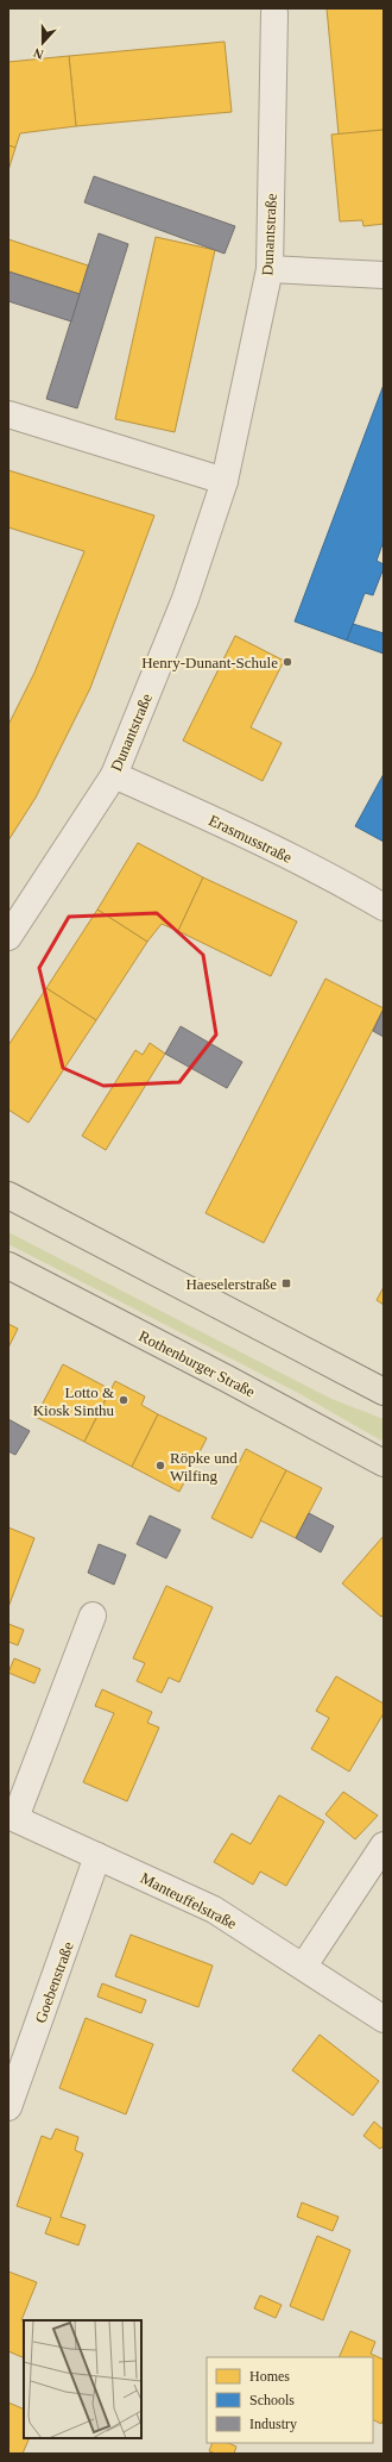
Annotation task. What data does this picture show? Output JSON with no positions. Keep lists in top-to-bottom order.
{
  "streets": {
    "main road": ["Rothenburger Straße"],
    "street": [
      "Dunantstraße",
      "Erasmusstraße",
      "Manteuffelstraße",
      "Goebenstraße"
    ]
  },
  "crossings": [
    ["Dunantstraße", "Erasmusstraße"],
    ["Manteuffelstraße", "Goebenstraße"]
  ],
  "places": {
    "other": ["Henry-Dunant-Schule", "Lotto & Kiosk Sinthu", "Röpke und Wilfing"],
    "transit": ["Haeselerstraße"]
  },
  "legend": ["Homes", "Schools", "Industry"],
  "north": "bottom"
}
